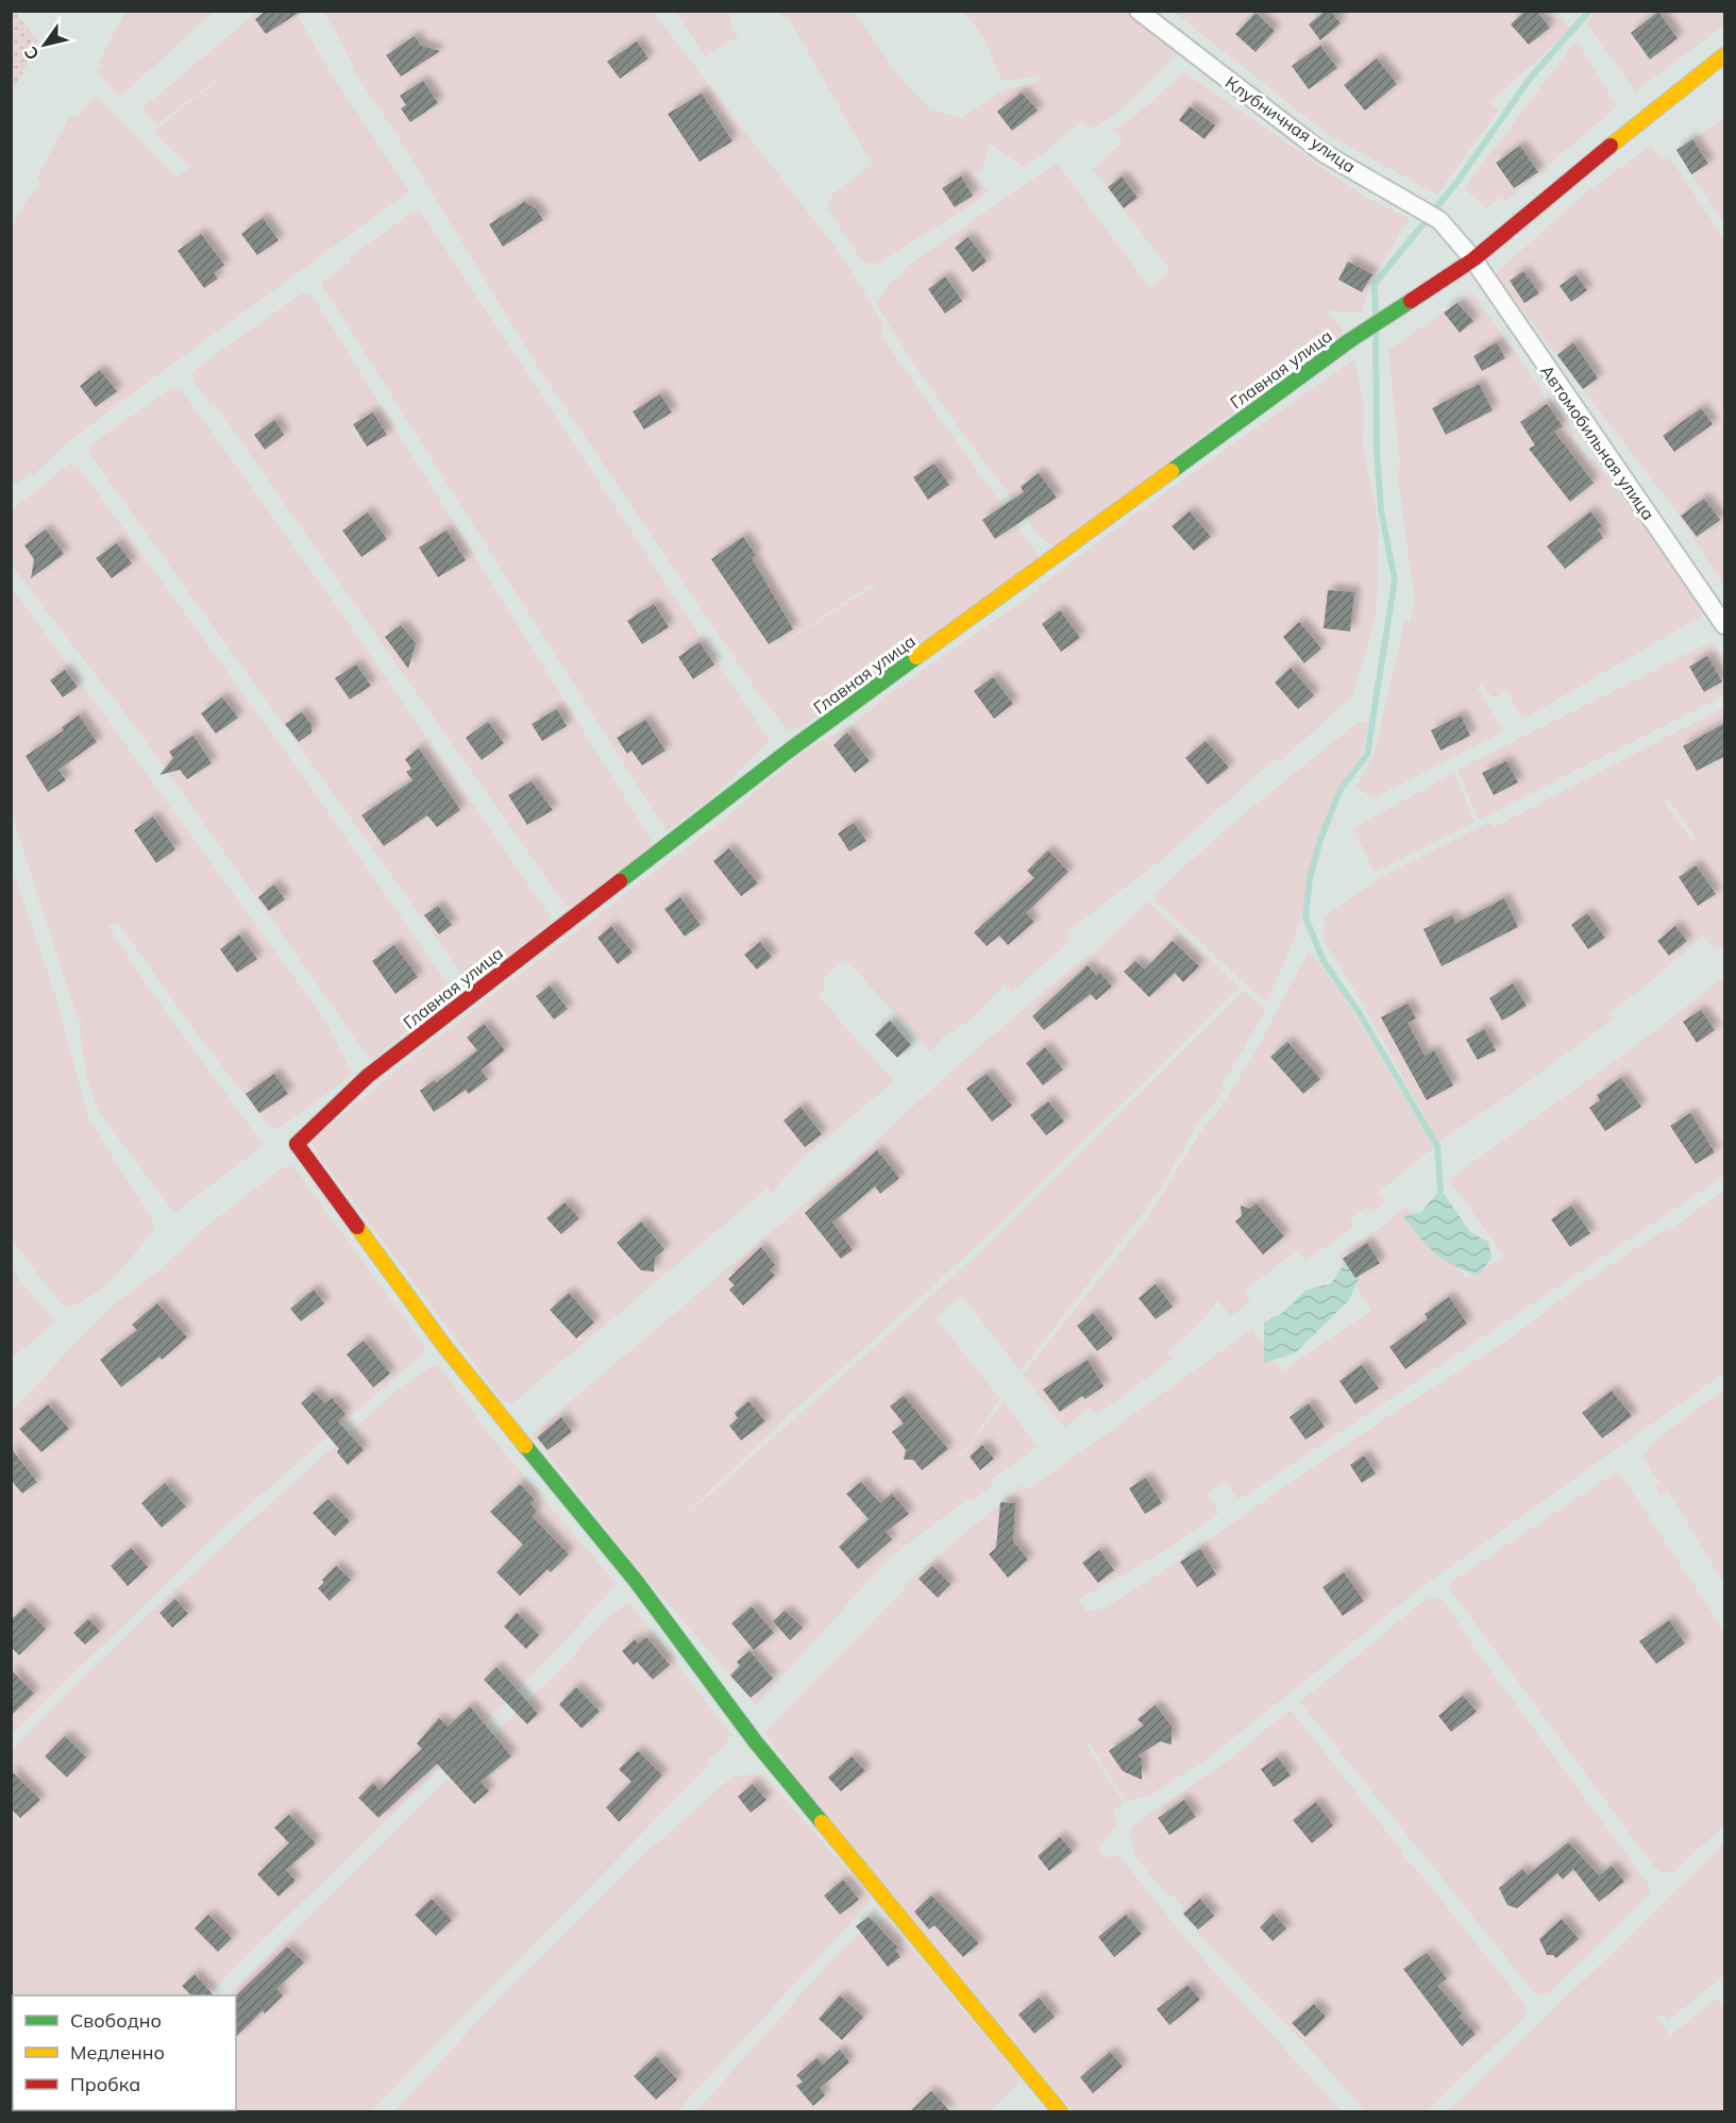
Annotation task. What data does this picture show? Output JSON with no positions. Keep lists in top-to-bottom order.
{
  "streets": {
    "street": ["Клубничная улица", "Главная улица", "Автомобильная улица"]
  },
  "crossings": [
    ["Клубничная улица", "Главная улица"],
    ["Клубничная улица", "Автомобильная улица"],
    ["Главная улица", "Автомобильная улица"]
  ],
  "legend": ["Свободно", "Медленно", "Пробка"],
  "north": "bottom left"
}
